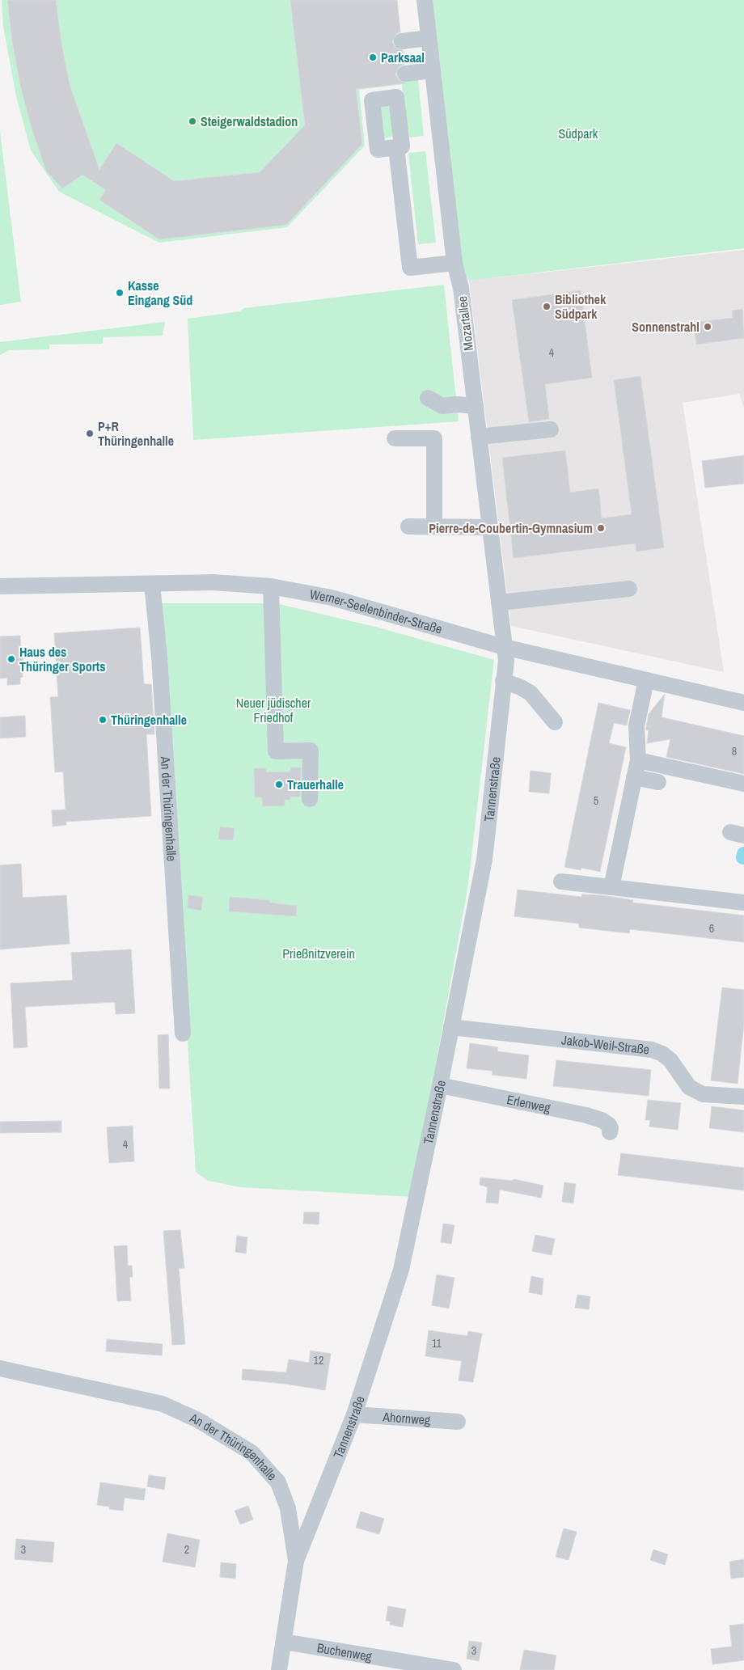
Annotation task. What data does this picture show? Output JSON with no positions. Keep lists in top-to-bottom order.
{
  "streets": {
    "street": [
      "Mozartallee",
      "Werner-Seelenbinder-Straße",
      "Tannenstraße",
      "An der Thüringenhalle",
      "Jakob-Weil-Straße",
      "Erlenweg",
      "Ahornweg",
      "Buchenweg"
    ]
  },
  "crossings": [
    ["Mozartallee", "Werner-Seelenbinder-Straße"],
    ["Mozartallee", "Tannenstraße"],
    ["Werner-Seelenbinder-Straße", "Tannenstraße"],
    ["Werner-Seelenbinder-Straße", "An der Thüringenhalle"],
    ["Tannenstraße", "An der Thüringenhalle"],
    ["Tannenstraße", "Jakob-Weil-Straße"],
    ["Tannenstraße", "Erlenweg"],
    ["Tannenstraße", "Ahornweg"],
    ["An der Thüringenhalle", "Buchenweg"]
  ],
  "parks": ["Südpark", "Neuer jüdischer Friedhof", "Prießnitzverein"],
  "places": [
    "Parksaal",
    "Steigerwaldstadion",
    "Kasse Eingang Süd",
    "Bibliothek Südpark",
    "Sonnenstrahl",
    "P+R Thüringenhalle",
    "Pierre-de-Coubertin-Gymnasium",
    "Haus des Thüringer Sports",
    "Thüringenhalle",
    "Trauerhalle"
  ],
  "house_numbers": [
    "4",
    "8",
    "5",
    "6",
    "4",
    "11",
    "12",
    "3",
    "2",
    "3"
  ]
}
